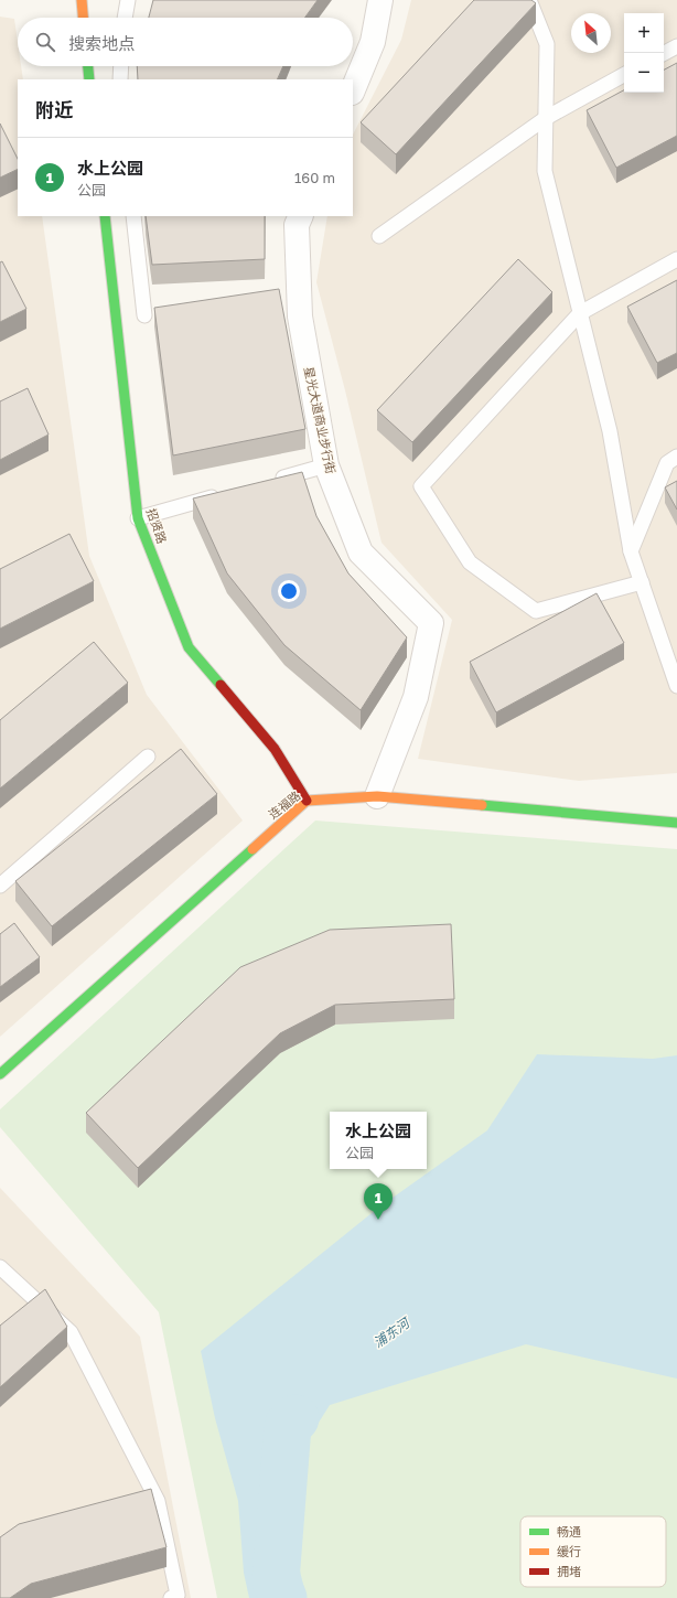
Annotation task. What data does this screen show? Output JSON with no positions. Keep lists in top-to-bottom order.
{
  "streets": {
    "street": ["星光大道商业步行街", "招贤路", "连福路"]
  },
  "crossings": [
    ["星光大道商业步行街", "连福路"],
    ["招贤路", "连福路"]
  ],
  "water": ["浦东河"],
  "legend": ["畅通", "缓行", "拥堵"],
  "north": "top left",
  "page": {
    "map_buttons": ["+", "−"],
    "search": "搜索地点",
    "heading": "附近",
    "list": [
      {
        "mark": "1",
        "name": "水上公园",
        "note": "公园",
        "value": "160 m"
      }
    ],
    "popup": ["水上公园", "公园"],
    "pins": "1"
  }
}
